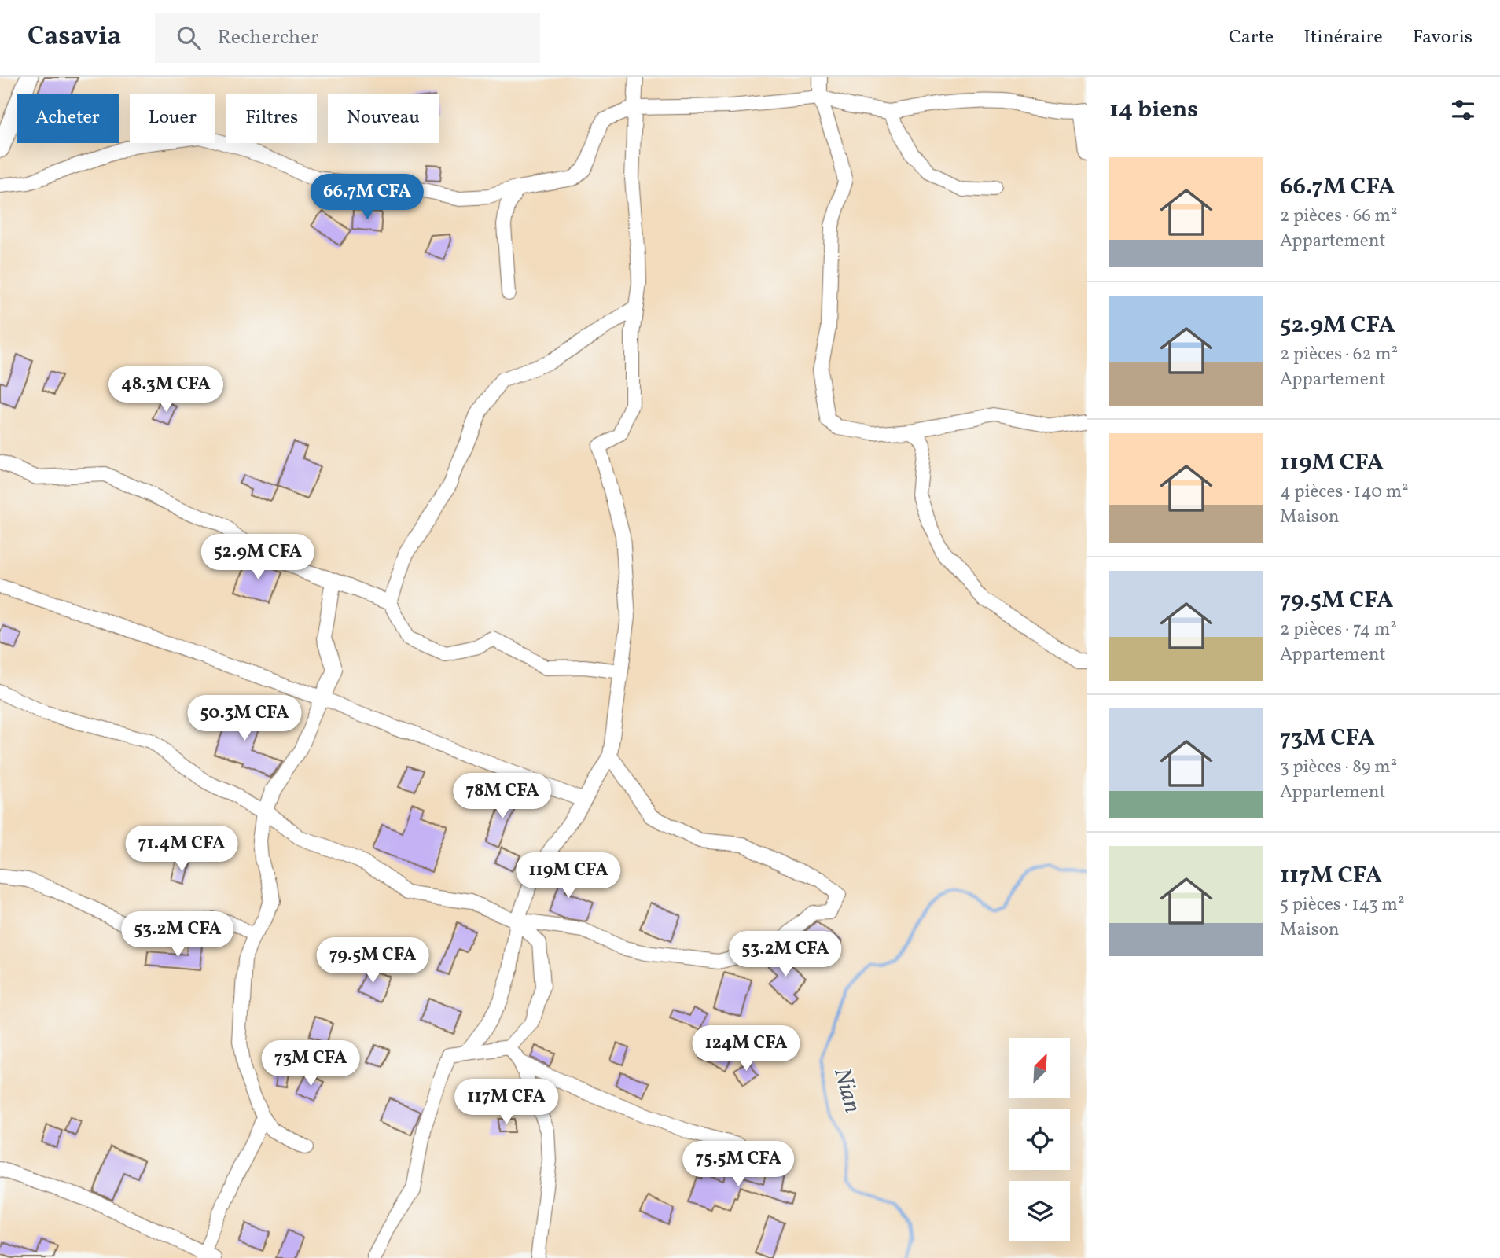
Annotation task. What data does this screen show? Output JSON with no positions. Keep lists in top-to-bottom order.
{
  "water": ["Nian"],
  "north": "top right",
  "page": {
    "header": "Casavia",
    "search": "Rechercher",
    "nav": ["Carte", "Itinéraire", "Favoris"],
    "heading": "14 biens",
    "chip": [
      "Acheter",
      "Louer",
      "Filtres",
      "Nouveau"
    ],
    "list": [
      {
        "name": "66.7M CFA",
        "note": "2 pièces · 66 m² · Appartement"
      },
      {
        "name": "52.9M CFA",
        "note": "2 pièces · 62 m² · Appartement"
      },
      {
        "name": "119M CFA",
        "note": "4 pièces · 140 m² · Maison"
      },
      {
        "name": "79.5M CFA",
        "note": "2 pièces · 74 m² · Appartement"
      },
      {
        "name": "73M CFA",
        "note": "3 pièces · 89 m² · Appartement"
      },
      {
        "name": "117M CFA",
        "note": "5 pièces · 143 m² · Maison"
      }
    ],
    "price": [
      "66.7M CFA",
      "48.3M CFA",
      "52.9M CFA",
      "50.3M CFA",
      "78M CFA",
      "71.4M CFA",
      "119M CFA",
      "53.2M CFA",
      "53.2M CFA",
      "79.5M CFA",
      "124M CFA",
      "73M CFA",
      "117M CFA",
      "75.5M CFA"
    ]
  }
}
